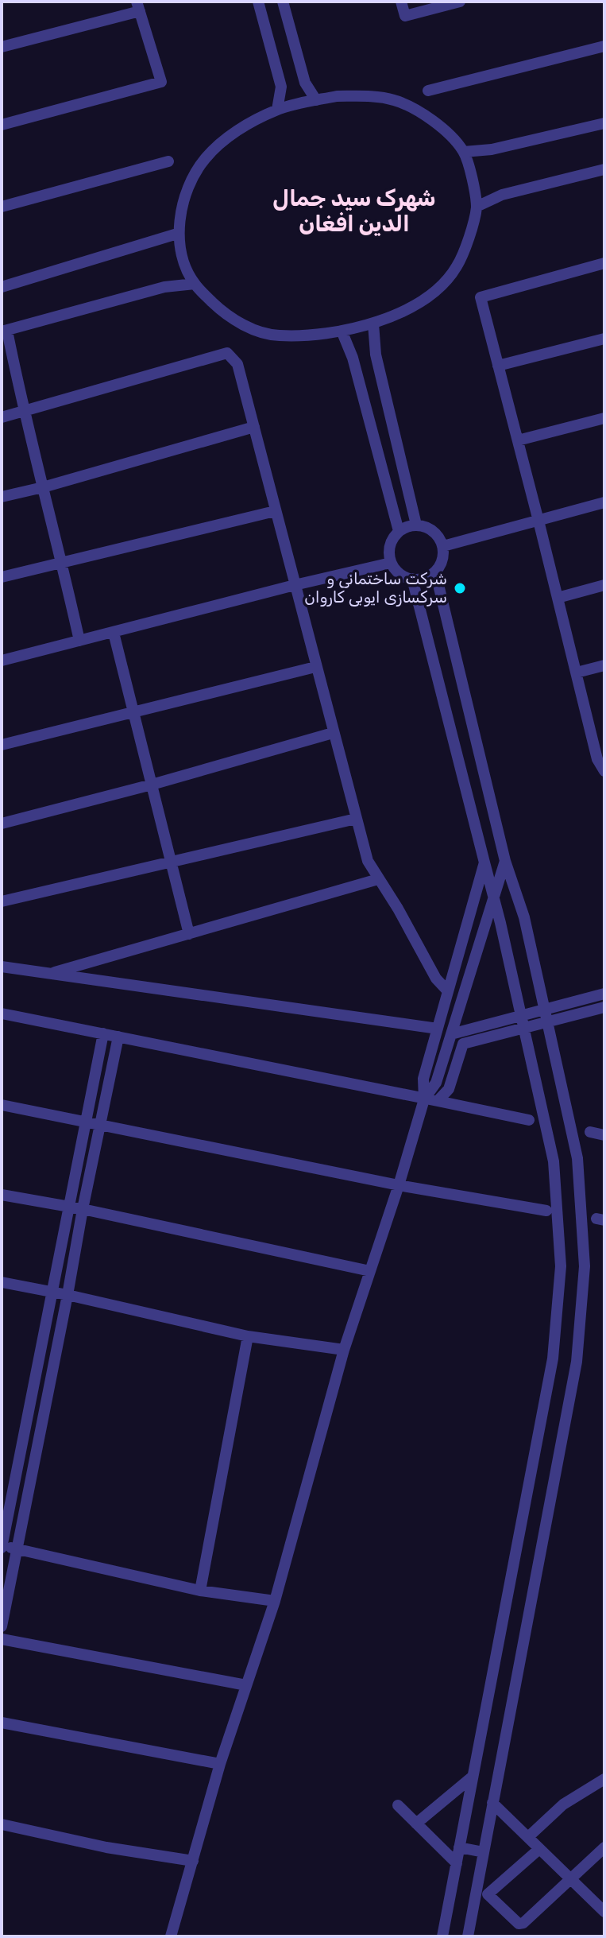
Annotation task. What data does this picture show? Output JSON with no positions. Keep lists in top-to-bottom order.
{
  "districts": ["شهرک سید جمال الدین افغان"],
  "places": ["شرکت ساختمانی و سرکسازی ایوبی کاروان"]
}
